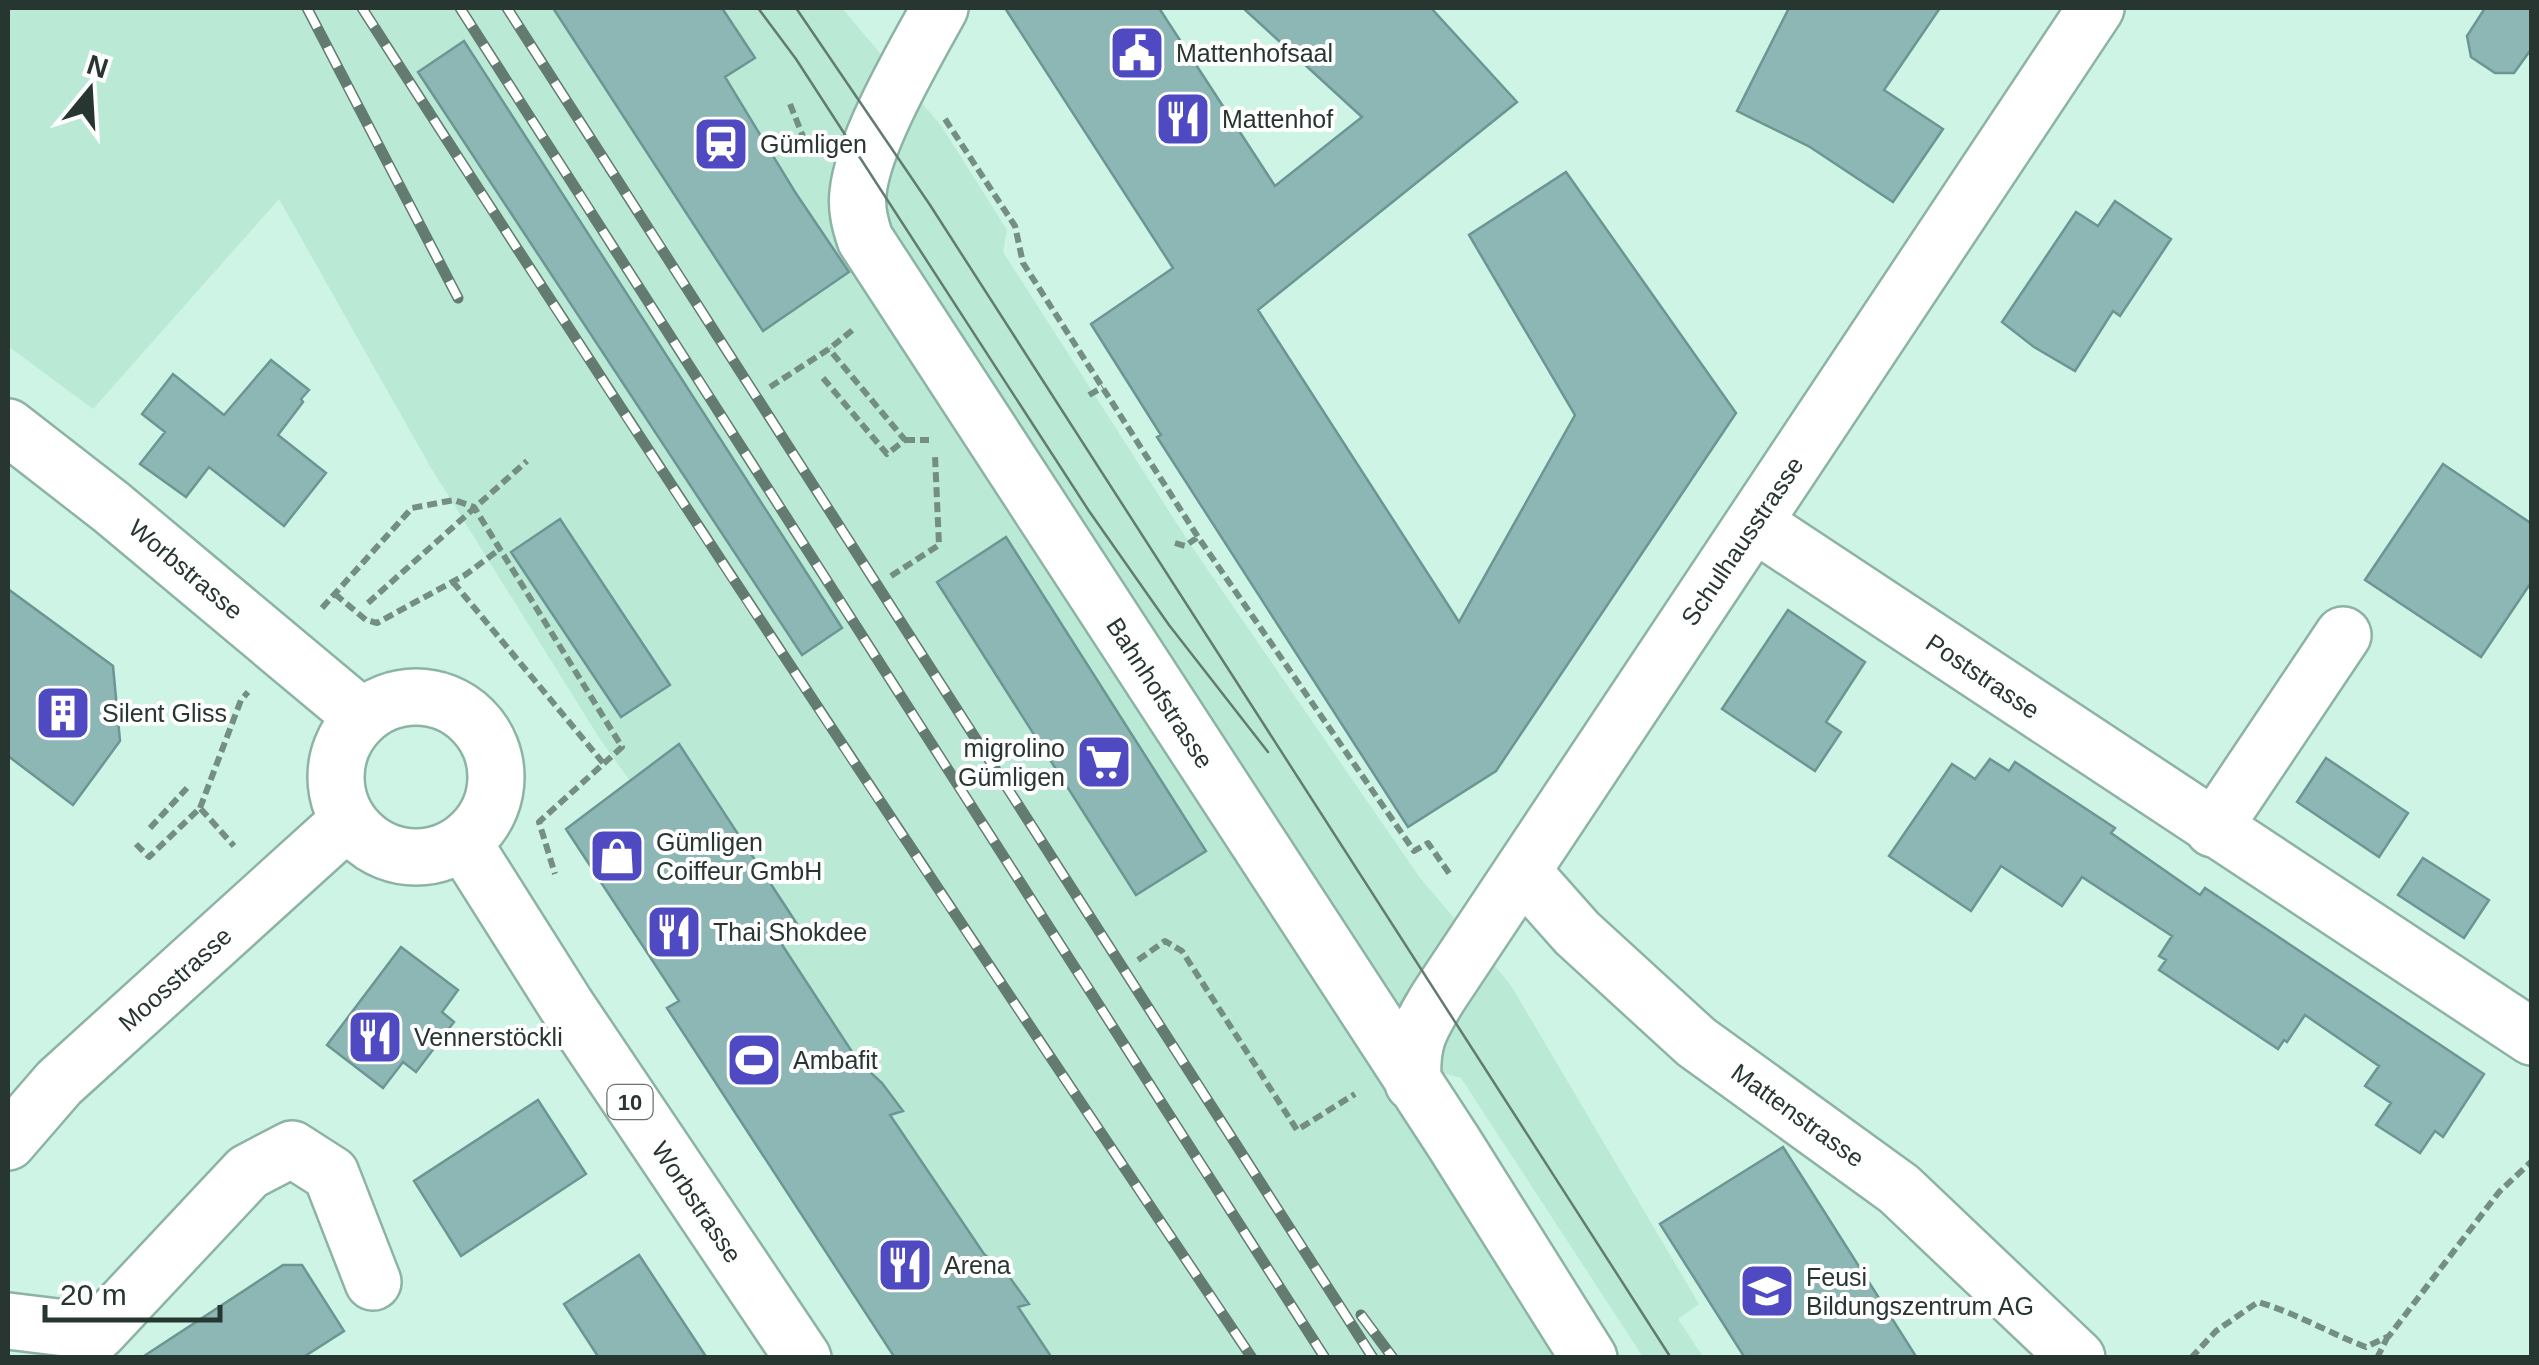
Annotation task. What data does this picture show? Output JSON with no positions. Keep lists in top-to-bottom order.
{
  "streets": {
    "street": [
      "Schulhausstrasse",
      "Worbstrasse",
      "Poststrasse",
      "Bahnhofstrasse",
      "Moosstrasse",
      "10",
      "Mattenstrasse"
    ]
  },
  "crossings": [
    ["Schulhausstrasse", "Poststrasse"],
    ["Schulhausstrasse", "Bahnhofstrasse"],
    ["Schulhausstrasse", "Mattenstrasse"],
    ["Worbstrasse", "Moosstrasse"]
  ],
  "places": {
    "public building": ["Mattenhofsaal"],
    "restaurant": [
      "Mattenhof",
      "Thai Shokdee",
      "Vennerstöckli",
      "Arena"
    ],
    "station": ["Gümligen"],
    "building": ["Silent Gliss"],
    "supermarket": ["migrolino Gümligen"],
    "shop": ["Gümligen Coiffeur GmbH"],
    "sports": ["Ambafit"],
    "school or university": ["Feusi Bildungszentrum AG"]
  },
  "scale_bar": "20 m",
  "north": "top"
}
